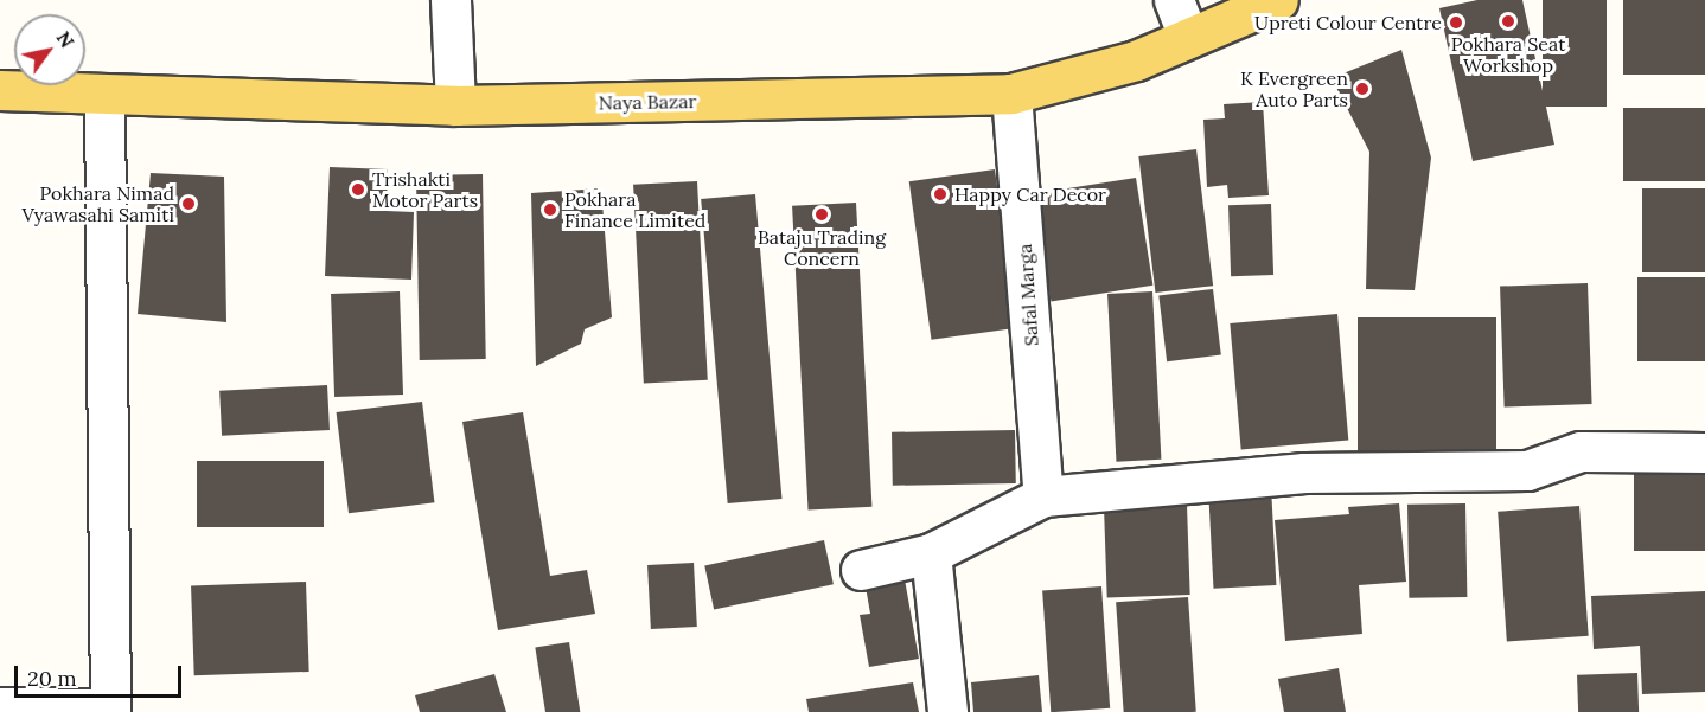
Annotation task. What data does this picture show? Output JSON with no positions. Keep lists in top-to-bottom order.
{
  "streets": {
    "main road": ["Naya Bazar"],
    "street": ["Safal Marga"]
  },
  "crossings": [
    ["Naya Bazar", "Safal Marga"]
  ],
  "places": [
    "Pokhara Seat Workshop",
    "Upreti Colour Centre",
    "K Evergreen Auto Parts",
    "Trishakti Motor Parts",
    "Happy Car Decor",
    "Pokhara Nimad Vyawasahi Samiti",
    "Pokhara Finance Limited",
    "Bataju Trading Concern"
  ],
  "scale_bar": "20 m",
  "north": "top right"
}
